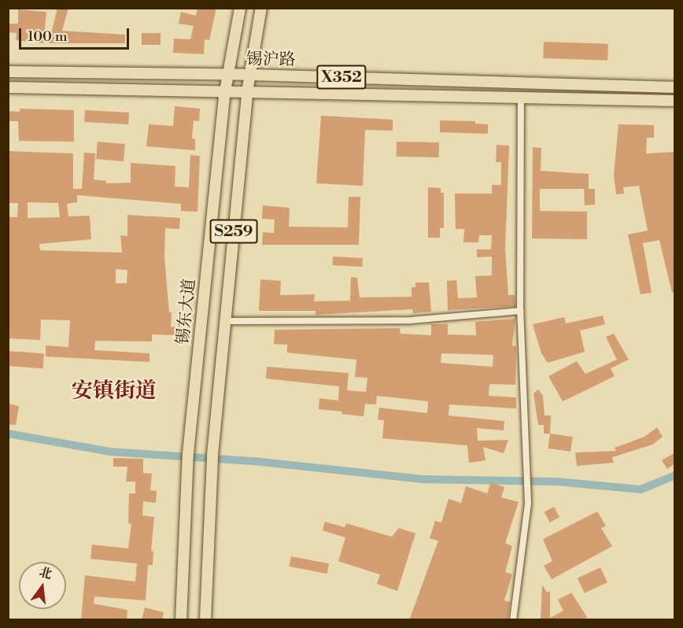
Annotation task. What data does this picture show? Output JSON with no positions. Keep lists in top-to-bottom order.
{
  "streets": {
    "main road": [
      "锡沪路",
      "X352",
      "S259",
      "锡东大道"
    ]
  },
  "crossings": [
    ["锡沪路", "S259"],
    ["锡沪路", "锡东大道"]
  ],
  "districts": ["安镇街道"],
  "scale_bar": "100 m",
  "north": "top"
}
